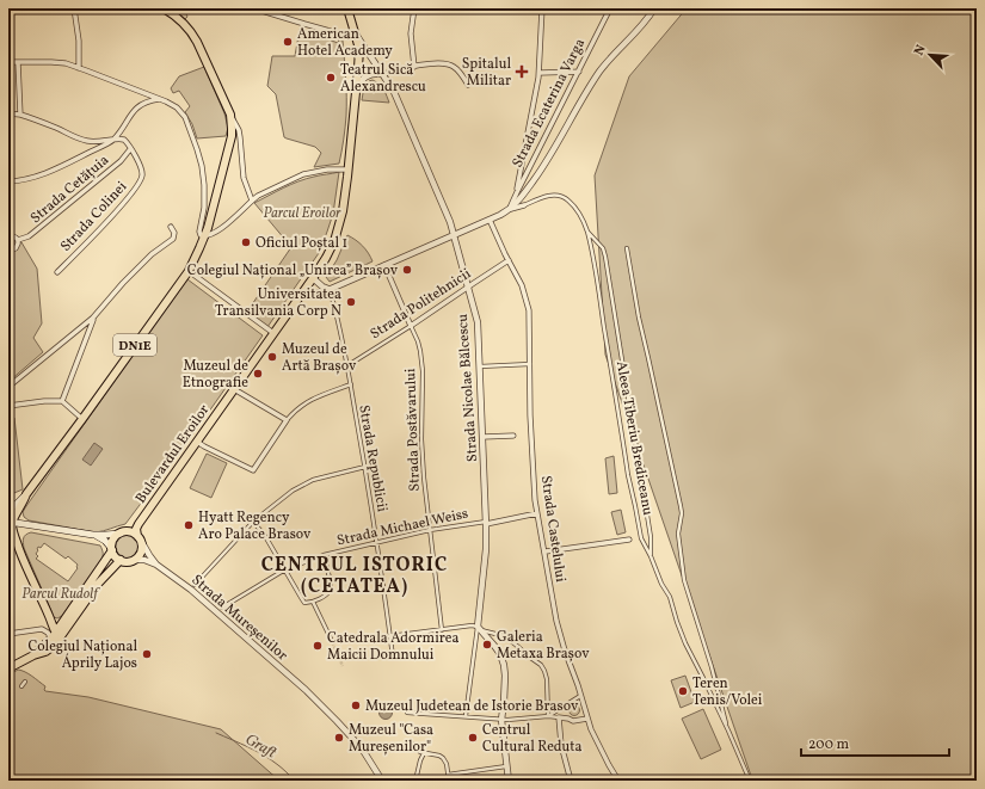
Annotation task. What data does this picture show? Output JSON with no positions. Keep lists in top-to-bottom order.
{
  "streets": {
    "main road": ["DN1E", "Bulevardul Eroilor"],
    "street": [
      "Strada Ecaterina Varga",
      "Strada Cetățuia",
      "Strada Colinei",
      "Strada Politehnicii",
      "Strada Nicolae Bălcescu",
      "Strada Postăvarului",
      "Aleea Tiberiu Brediceanu",
      "Strada Republicii",
      "Strada Michael Weiss",
      "Strada Castelului",
      "Strada Mureșenilor"
    ]
  },
  "crossings": [
    ["Strada Ecaterina Varga", "Aleea Tiberiu Brediceanu"],
    ["Strada Cetățuia", "Strada Colinei"],
    ["Strada Politehnicii", "Strada Nicolae Bălcescu"],
    ["Strada Politehnicii", "Strada Postăvarului"],
    ["Strada Politehnicii", "Strada Republicii"],
    ["Strada Politehnicii", "Strada Castelului"],
    ["Strada Nicolae Bălcescu", "Bulevardul Eroilor"],
    ["Strada Nicolae Bălcescu", "Strada Michael Weiss"],
    ["Strada Postăvarului", "Strada Michael Weiss"],
    ["Bulevardul Eroilor", "Strada Mureșenilor"],
    ["Strada Republicii", "Strada Michael Weiss"],
    ["Strada Michael Weiss", "Strada Castelului"]
  ],
  "districts": ["CENTRUL ISTORIC (CETATEA)"],
  "water": ["Graft"],
  "parks": ["Parcul Eroilor", "Parcul Rudolf"],
  "places": {
    "other": [
      "American Hotel Academy",
      "Teatrul Sică Alexandrescu",
      "Oficiul Poștal 1",
      "Colegiul Național „Unirea” Brașov",
      "Universitatea Transilvania Corp N",
      "Muzeul de Artă Brașov",
      "Muzeul de Etnografie",
      "Hyatt Regency Aro Palace Brasov",
      "Galeria Metaxa Brașov",
      "Catedrala Adormirea Maicii Domnului",
      "Colegiul Național Áprily Lajos",
      "Teren Tenis/Volei",
      "Muzeul Judetean de Istorie Brasov",
      "Muzeul \"Casa Mureșenilor\"",
      "Centrul Cultural Reduta"
    ],
    "health": ["Spitalul Militar"]
  },
  "scale_bar": "200 m",
  "north": "top left"
}
